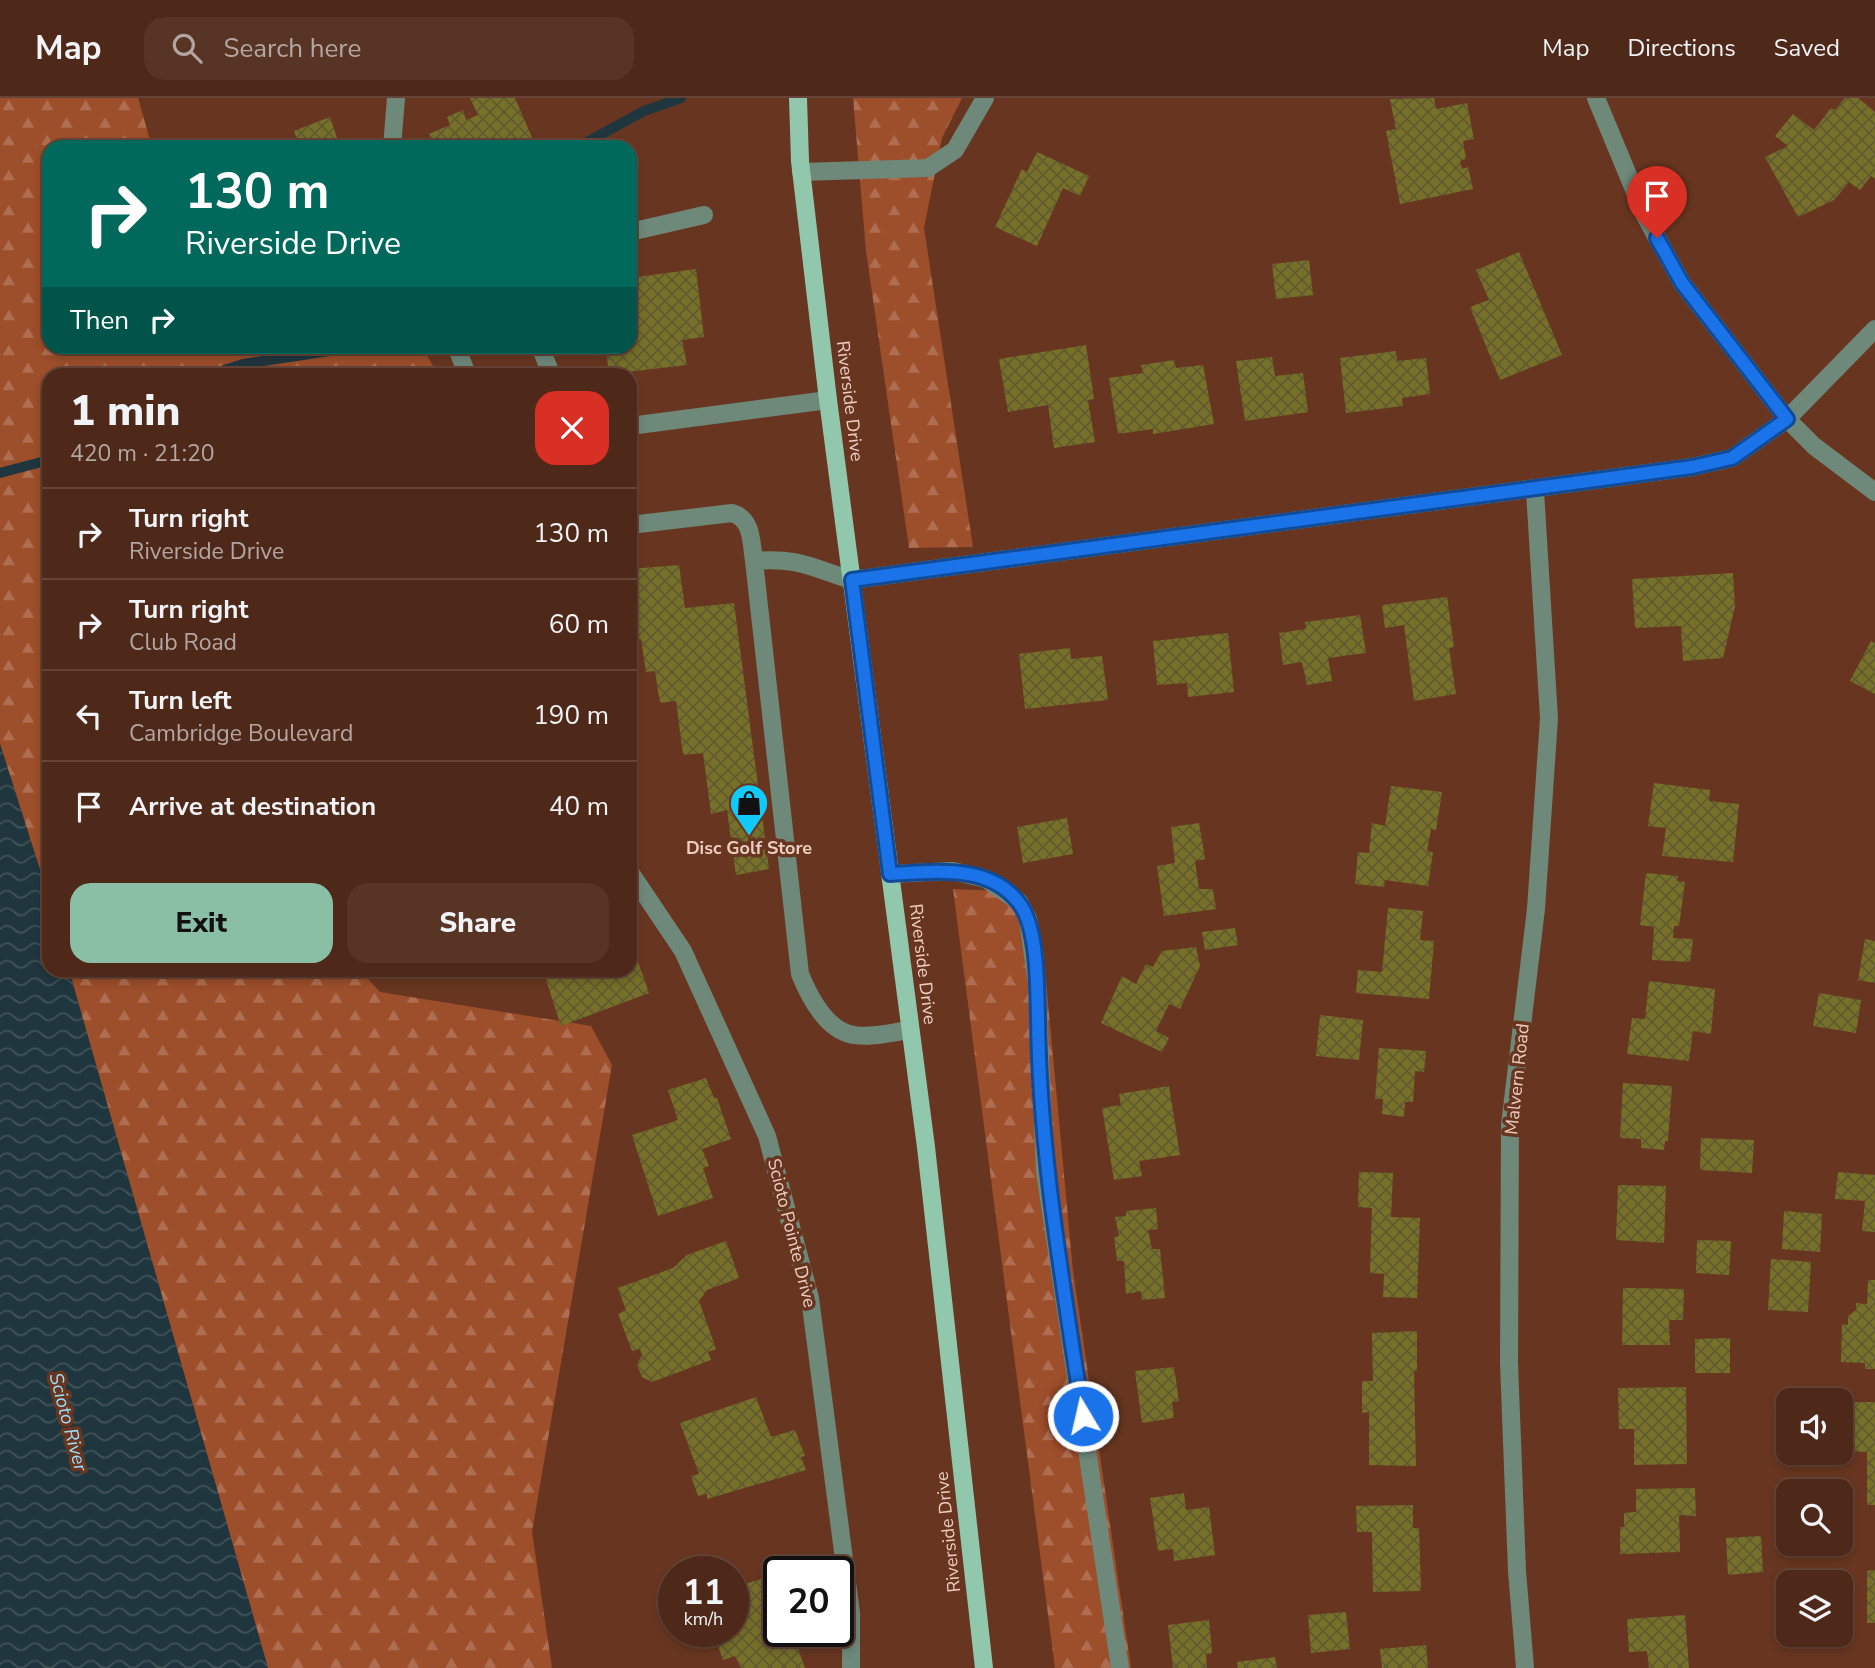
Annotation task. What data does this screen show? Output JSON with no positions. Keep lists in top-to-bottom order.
{
  "streets": {
    "main road": ["Riverside Drive"],
    "street": ["Malvern Road", "Scioto Pointe Drive"]
  },
  "water": ["Scioto River"],
  "places": {
    "shop": ["Disc Golf Store"]
  },
  "page": {
    "header": "Map",
    "search": "Search here",
    "nav": ["Map", "Directions", "Saved"],
    "turn": ["130 m", "Riverside Drive"],
    "then": "Then",
    "heading": ["1 min", "420 m · 21:20"],
    "list": [
      {
        "name": "Turn right",
        "note": "Riverside Drive",
        "value": "130 m"
      },
      {
        "name": "Turn right",
        "note": "Club Road",
        "value": "60 m"
      },
      {
        "name": "Turn left",
        "note": "Cambridge Boulevard",
        "value": "190 m"
      },
      {
        "name": "Arrive at destination",
        "value": "40 m"
      }
    ],
    "buttons": ["Exit", "Share"],
    "speed": "11 km/h",
    "limit": "20"
  }
}
